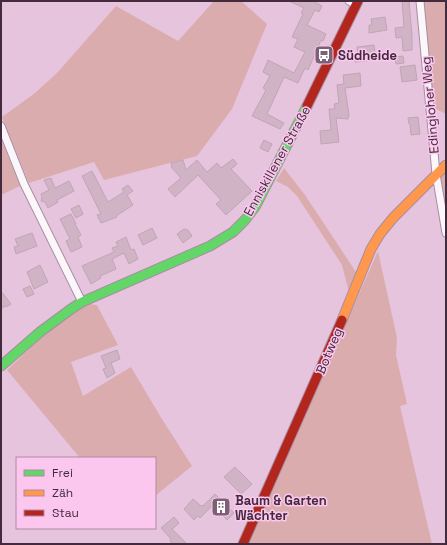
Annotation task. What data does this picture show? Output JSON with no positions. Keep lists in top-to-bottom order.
{
  "streets": {
    "street": ["Edingloher Weg", "Enniskillener Straße", "Botweg"]
  },
  "crossings": [
    ["Edingloher Weg", "Botweg"]
  ],
  "places": {
    "bus stop": ["Südheide"],
    "building": ["Baum & Garten Wächter"]
  },
  "legend": ["Frei", "Zäh", "Stau"]
}
